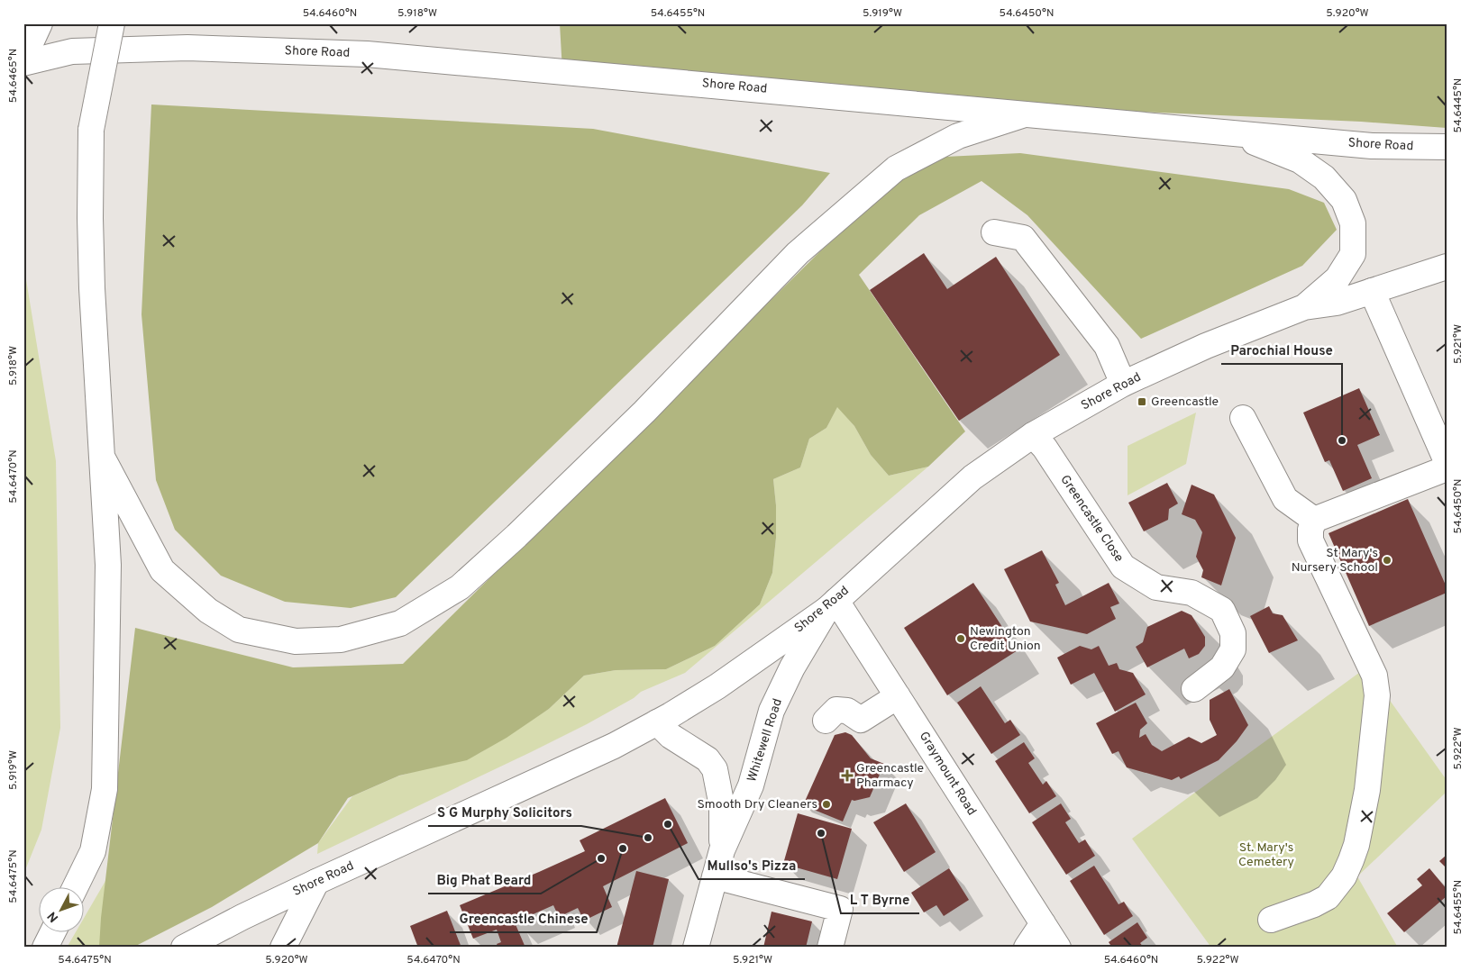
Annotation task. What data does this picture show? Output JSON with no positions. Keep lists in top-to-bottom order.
{
  "streets": {
    "main road": [
      "Shore Road",
      "Greencastle Close",
      "Whitewell Road",
      "Graymount Road"
    ]
  },
  "crossings": [
    ["Shore Road", "Greencastle Close"],
    ["Shore Road", "Whitewell Road"],
    ["Shore Road", "Graymount Road"],
    ["Whitewell Road", "Graymount Road"]
  ],
  "parks": ["St. Mary's Cemetery"],
  "places": {
    "transit": ["Greencastle"],
    "other": [
      "Parochial House",
      "St Mary's Nursery School",
      "Newington Credit Union",
      "Smooth Dry Cleaners",
      "Mullso's Pizza",
      "L T Byrne",
      "S G Murphy Solicitors",
      "Greencastle Chinese",
      "Big Phat Beard"
    ],
    "health": ["Greencastle Pharmacy"]
  },
  "north": "bottom left",
  "coordinates": [
    "54.6460°N",
    "5.918°W",
    "54.6455°N",
    "5.919°W",
    "54.6450°N",
    "5.920°W",
    "54.6465°N",
    "54.6445°N",
    "5.921°W",
    "54.6470°N",
    "5.922°W",
    "54.6475°N"
  ]
}
